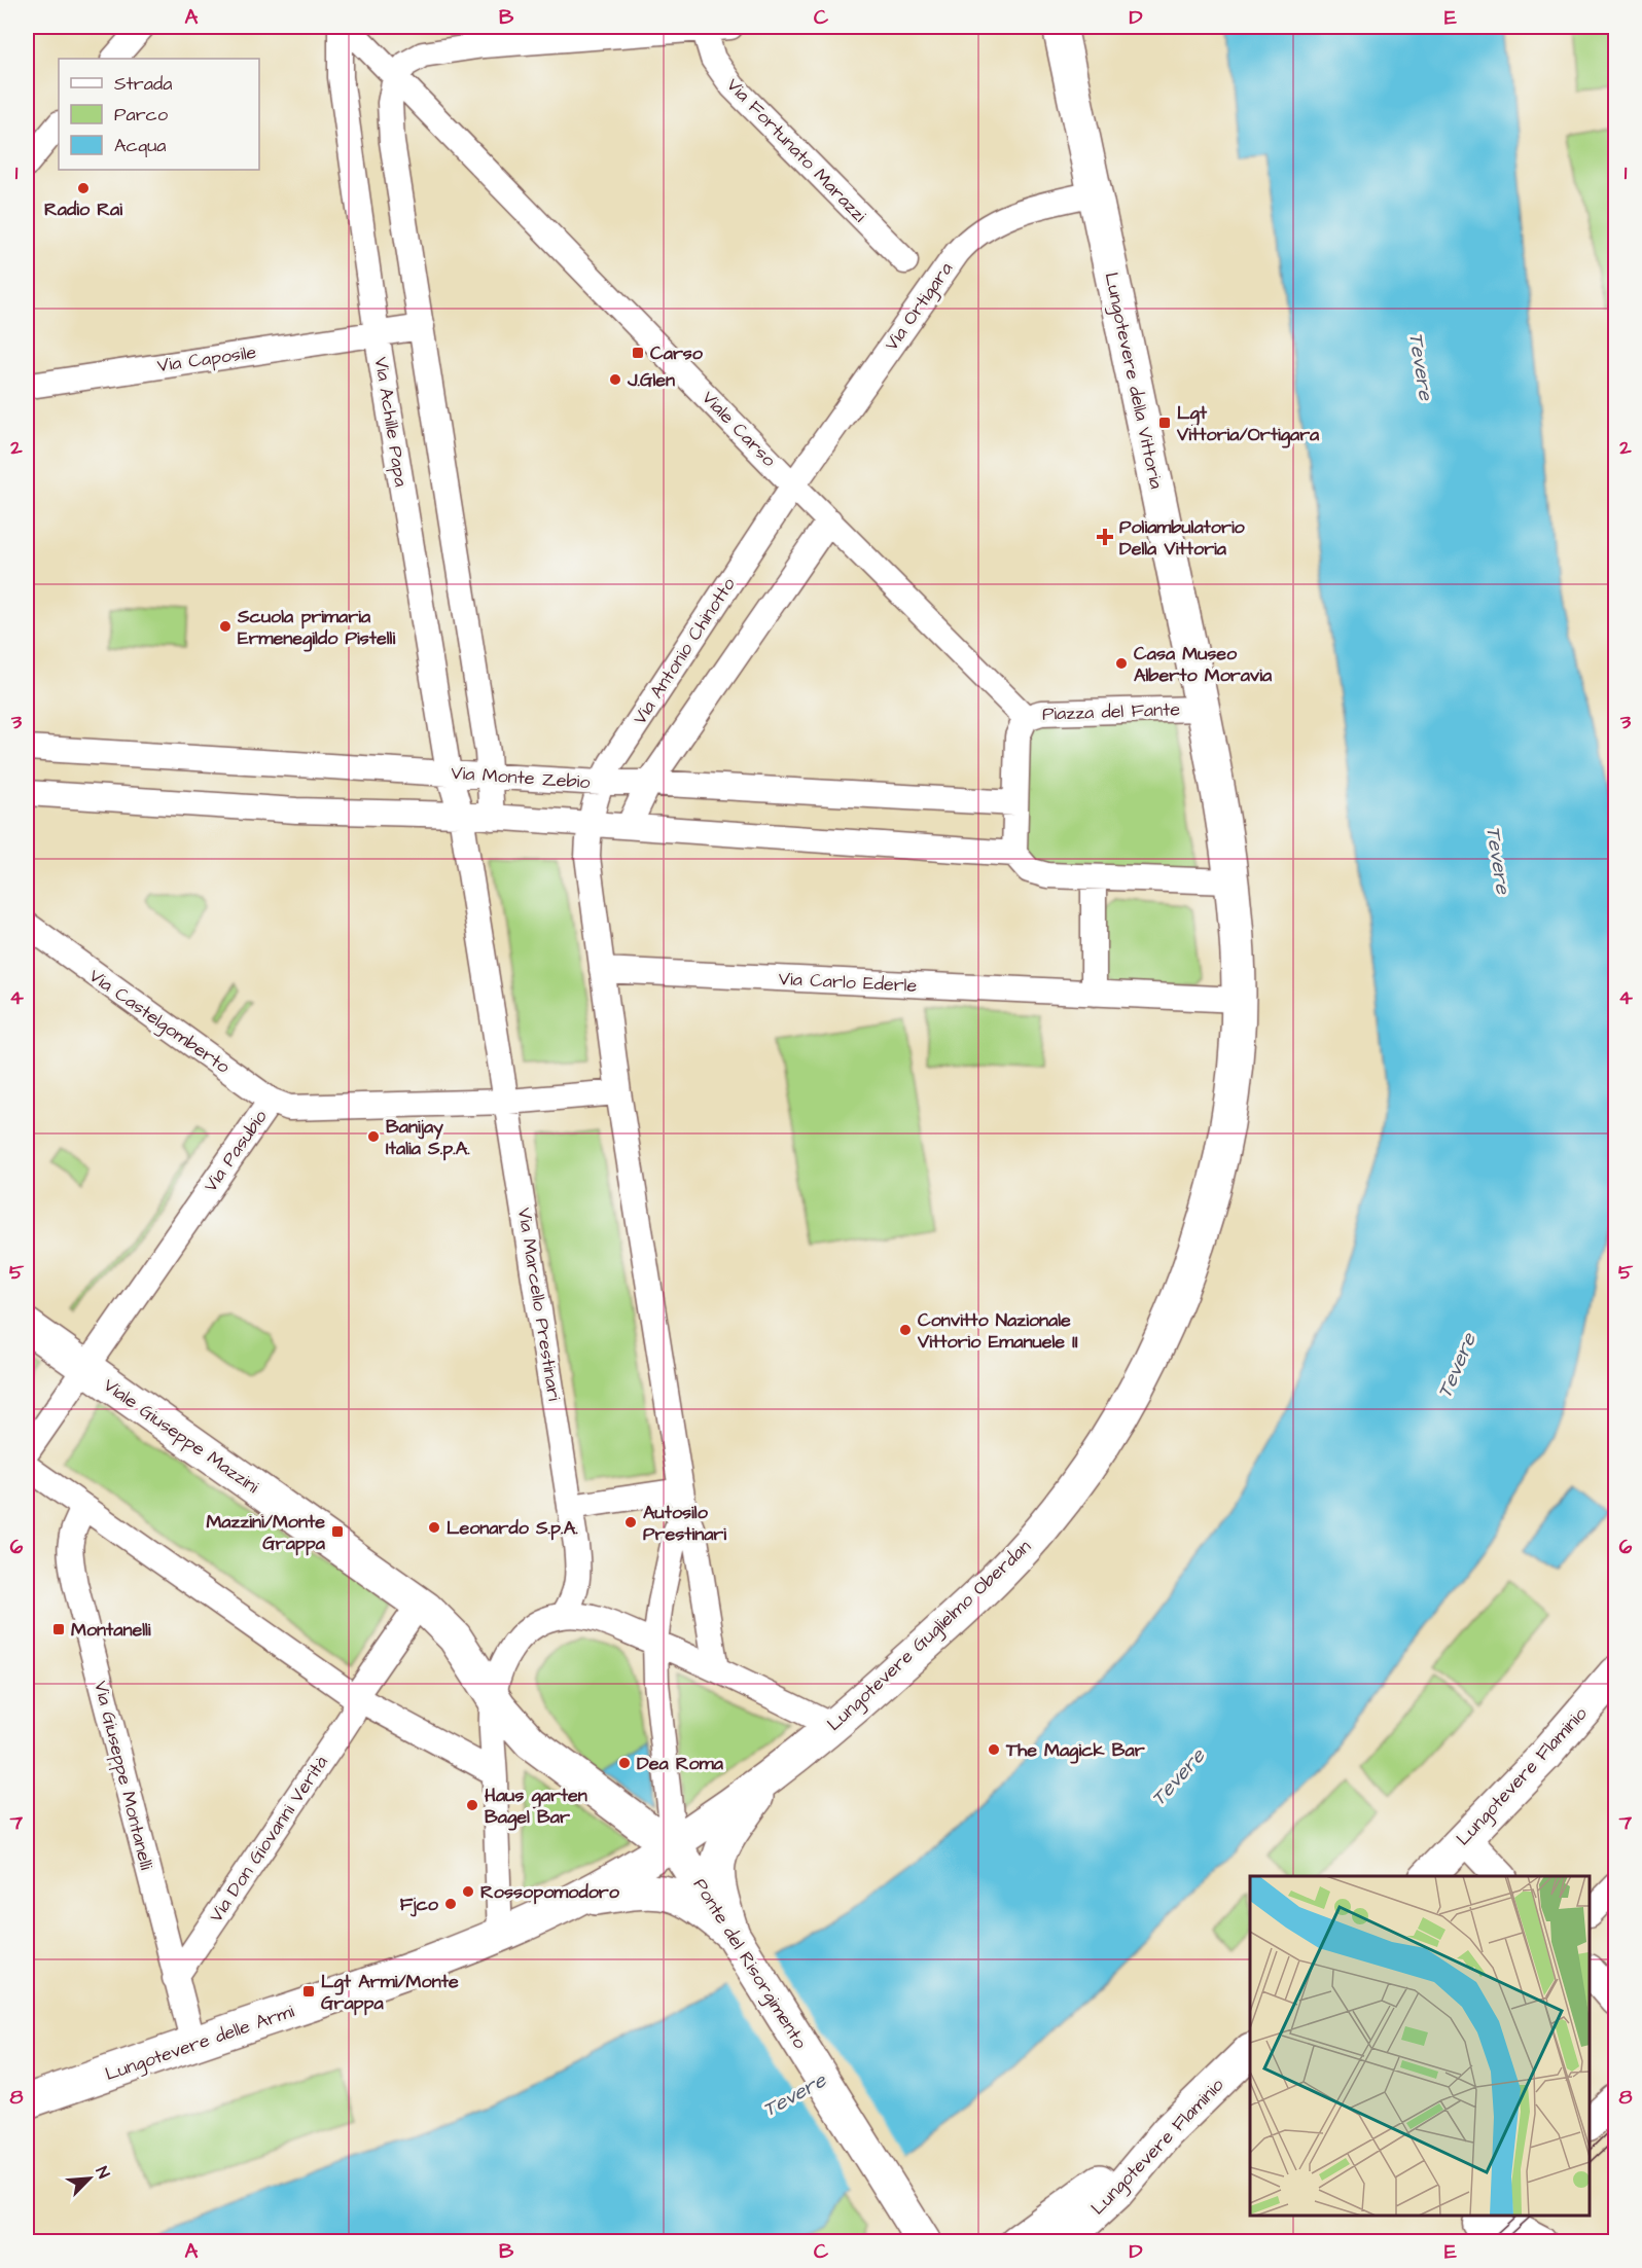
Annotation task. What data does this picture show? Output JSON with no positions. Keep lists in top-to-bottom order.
{
  "streets": {
    "main road": [
      "Lungotevere della Vittoria",
      "Viale Giuseppe Mazzini",
      "Lungotevere Guglielmo Oberdan",
      "Lungotevere Flaminio",
      "Ponte del Risorgimento",
      "Lungotevere delle Armi"
    ],
    "street": [
      "Via Fortunato Marazzi",
      "Via Ortigara",
      "Via Caposile",
      "Via Achille Papa",
      "Viale Carso",
      "Via Antonio Chinotto",
      "Piazza del Fante",
      "Via Monte Zebio",
      "Via Carlo Ederle",
      "Via Castelgomberto",
      "Via Pasubio",
      "Via Marcello Prestinari",
      "Via Giuseppe Montanelli",
      "Via Don Giovanni Verità"
    ]
  },
  "crossings": [
    ["Via Ortigara", "Lungotevere della Vittoria"],
    ["Via Ortigara", "Viale Carso"],
    ["Via Ortigara", "Via Antonio Chinotto"],
    ["Via Caposile", "Via Achille Papa"],
    ["Lungotevere della Vittoria", "Piazza del Fante"],
    ["Lungotevere della Vittoria", "Lungotevere Guglielmo Oberdan"],
    ["Via Achille Papa", "Via Monte Zebio"],
    ["Via Achille Papa", "Via Marcello Prestinari"],
    ["Viale Carso", "Via Antonio Chinotto"],
    ["Viale Carso", "Piazza del Fante"],
    ["Via Antonio Chinotto", "Via Monte Zebio"],
    ["Piazza del Fante", "Via Monte Zebio"],
    ["Via Castelgomberto", "Via Pasubio"],
    ["Via Pasubio", "Via Marcello Prestinari"],
    ["Via Pasubio", "Viale Giuseppe Mazzini"],
    ["Viale Giuseppe Mazzini", "Lungotevere Guglielmo Oberdan"],
    ["Viale Giuseppe Mazzini", "Via Don Giovanni Verità"],
    ["Viale Giuseppe Mazzini", "Ponte del Risorgimento"],
    ["Viale Giuseppe Mazzini", "Lungotevere delle Armi"],
    ["Lungotevere Guglielmo Oberdan", "Ponte del Risorgimento"],
    ["Lungotevere Guglielmo Oberdan", "Lungotevere delle Armi"],
    ["Via Giuseppe Montanelli", "Via Don Giovanni Verità"],
    ["Via Giuseppe Montanelli", "Lungotevere delle Armi"],
    ["Ponte del Risorgimento", "Lungotevere delle Armi"]
  ],
  "water": ["Tevere"],
  "places": {
    "other": [
      "Radio Rai",
      "J.Glen",
      "Scuola primaria Ermenegildo Pistelli",
      "Casa Museo Alberto Moravia",
      "Banijay Italia S.p.A.",
      "Convitto Nazionale Vittorio Emanuele II",
      "Autosilo Prestinari",
      "Leonardo S.p.A.",
      "The Magick Bar",
      "Dea Roma",
      "Haus garten Bagel Bar",
      "Rossopomodoro",
      "Fjco"
    ],
    "transit": [
      "Carso",
      "Lgt Vittoria/Ortigara",
      "Mazzini/Monte Grappa",
      "Montanelli",
      "Lgt Armi/Monte Grappa"
    ],
    "health": ["Poliambulatorio Della Vittoria"]
  },
  "legend": ["Strada", "Parco", "Acqua"],
  "north": "top right",
  "grid": {
    "columns": [
      "A",
      "B",
      "C",
      "D",
      "E"
    ],
    "rows": [
      "1",
      "2",
      "3",
      "4",
      "5",
      "6",
      "7",
      "8"
    ]
  }
}
